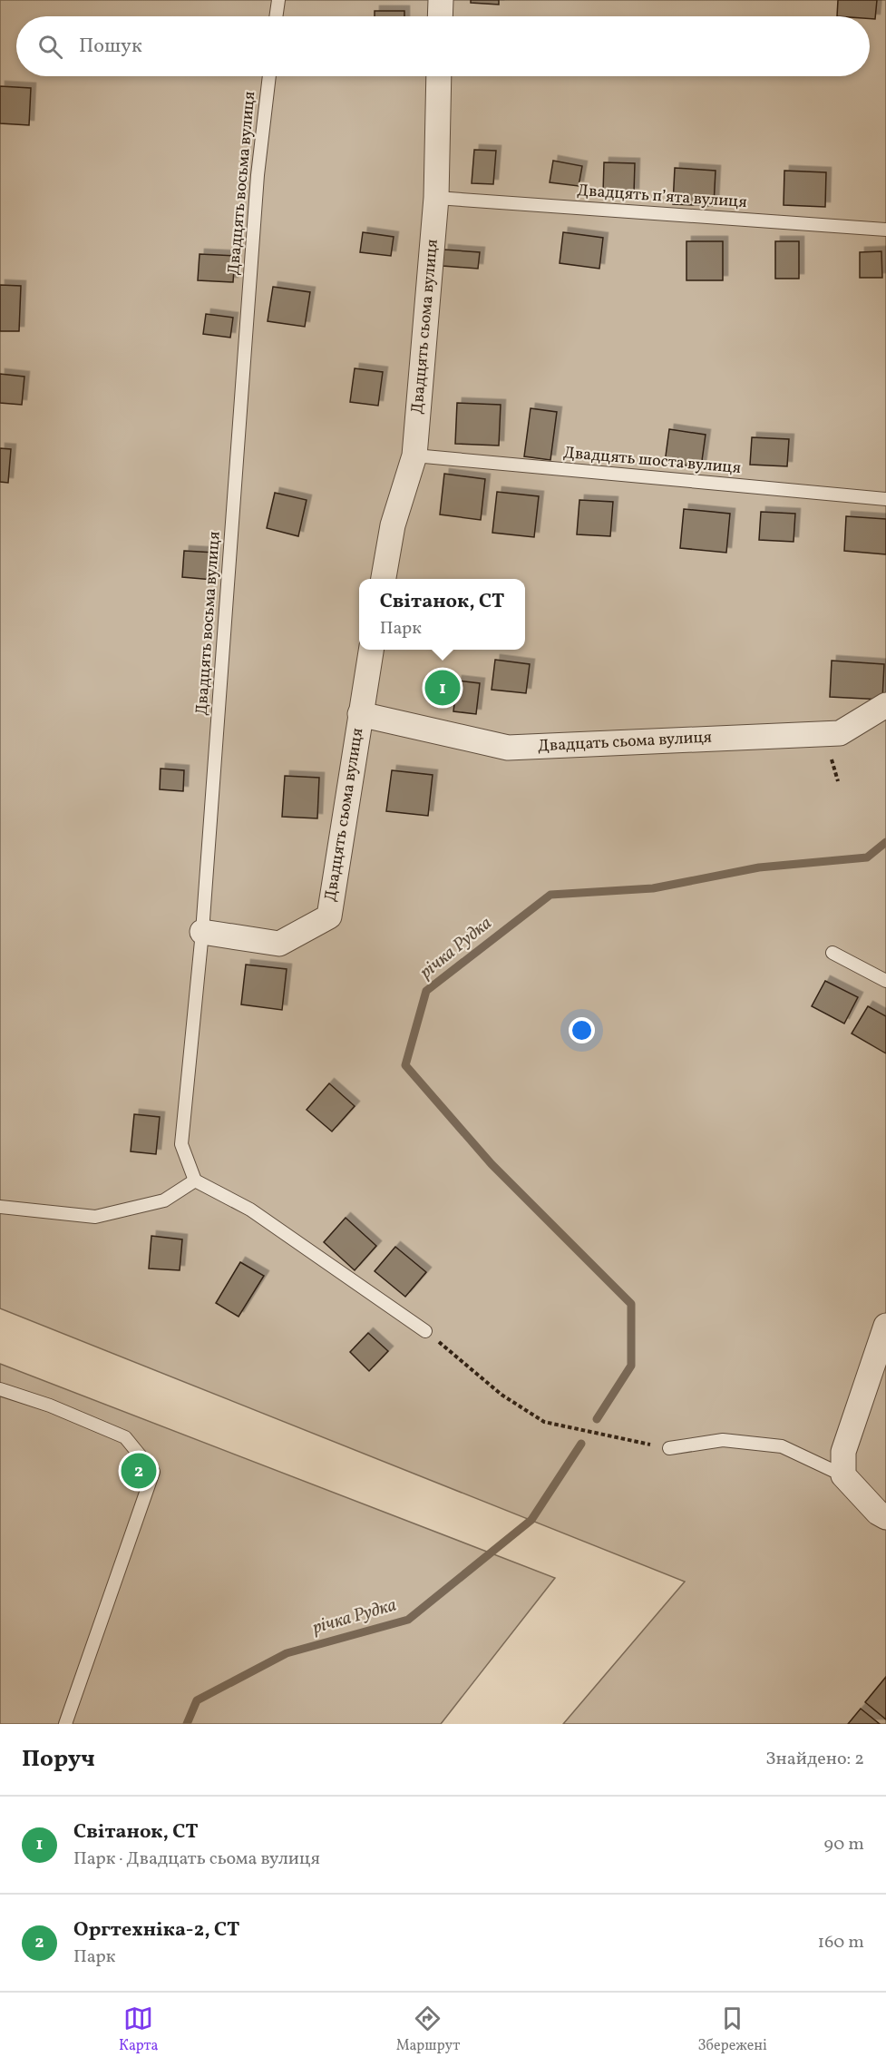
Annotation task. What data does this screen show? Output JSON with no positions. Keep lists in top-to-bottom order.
{
  "streets": {
    "street": ["Двадцять сьома вулиця", "Двадцать сьома вулиця"],
    "lane": ["Двадцять восьма вулиця", "Двадцять п’ята вулиця", "Двадцять шоста вулиця"]
  },
  "crossings": [
    ["Двадцять восьма вулиця", "Двадцять сьома вулиця"],
    ["Двадцять п’ята вулиця", "Двадцять сьома вулиця"],
    ["Двадцять сьома вулиця", "Двадцять шоста вулиця"],
    ["Двадцять сьома вулиця", "Двадцать сьома вулиця"]
  ],
  "water": ["річка Рудка"],
  "page": {
    "search": "Пошук",
    "popup": ["Світанок, СТ", "Парк"],
    "pins": ["1", "2"],
    "heading": ["Поруч", "Знайдено: 2"],
    "list": [
      {
        "mark": "1",
        "name": "Світанок, СТ",
        "note": "Парк · Двадцать сьома вулиця",
        "value": "90 m"
      },
      {
        "mark": "2",
        "name": "Оргтехніка-2, СТ",
        "note": "Парк",
        "value": "160 m"
      }
    ],
    "nav": ["Карта", "Маршрут", "Збережені"]
  }
}
